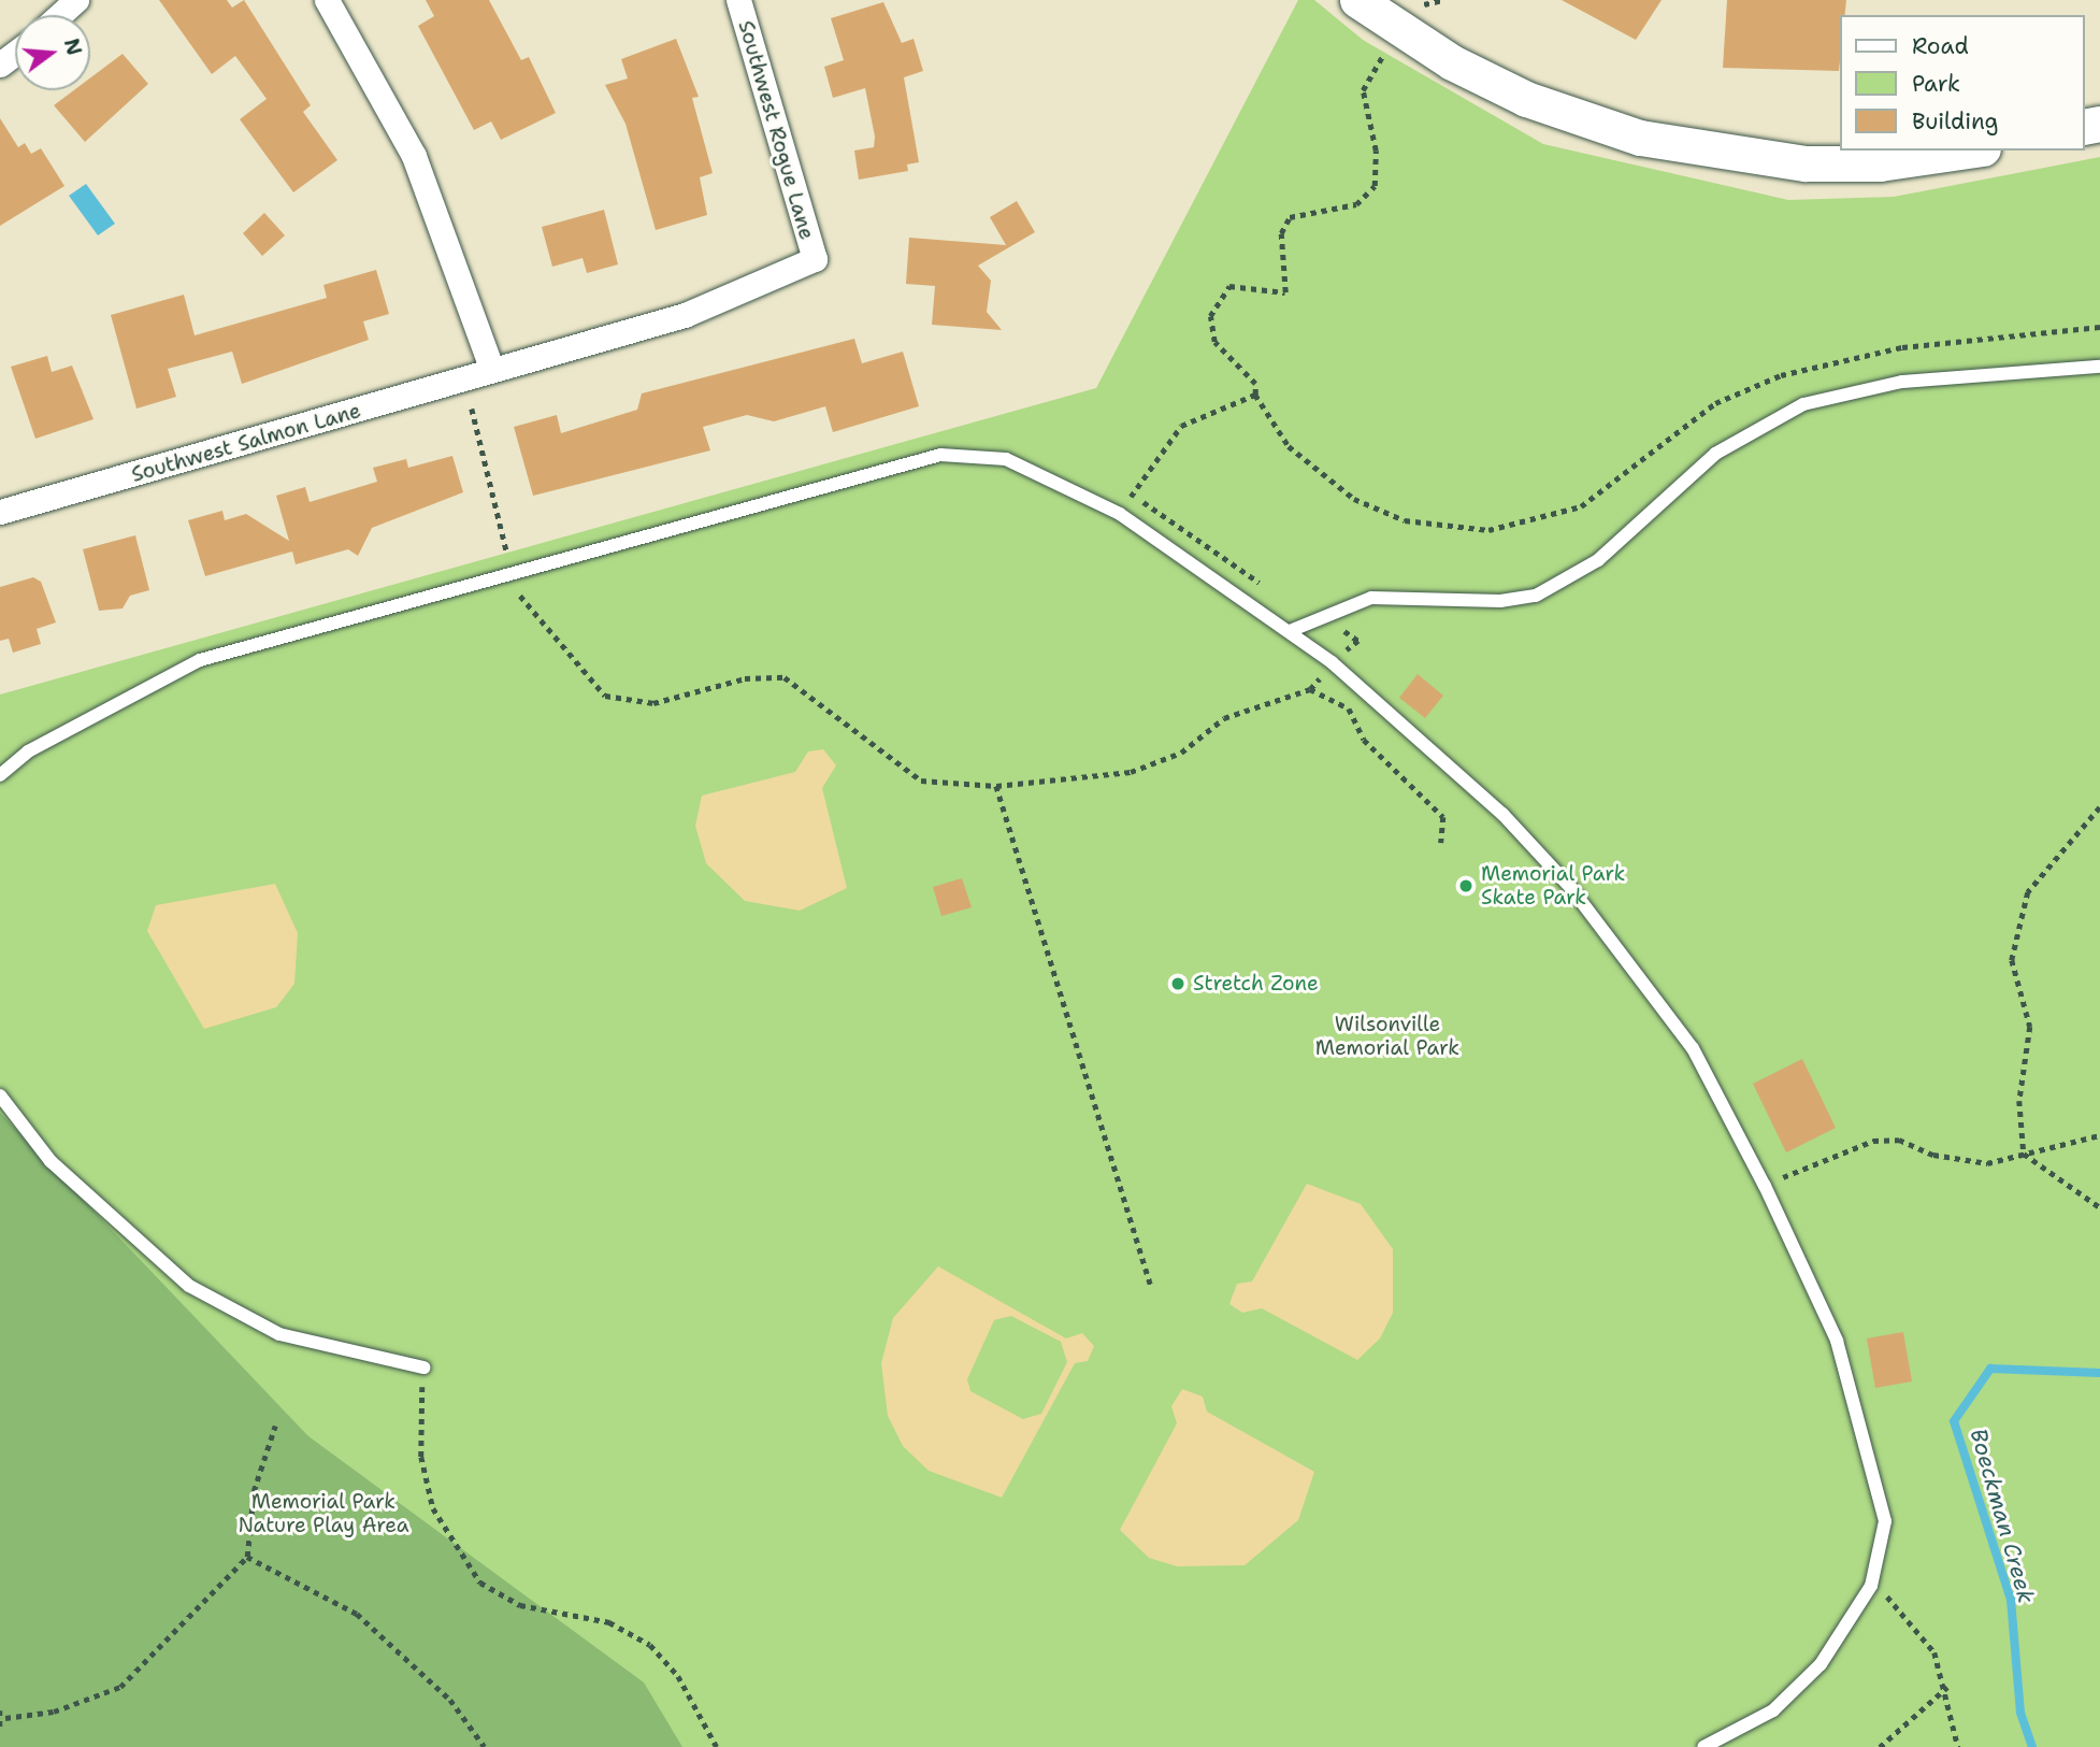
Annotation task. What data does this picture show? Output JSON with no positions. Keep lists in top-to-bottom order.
{
  "streets": {
    "street": ["Southwest Rogue Lane", "Southwest Salmon Lane"]
  },
  "crossings": [
    ["Southwest Rogue Lane", "Southwest Salmon Lane"]
  ],
  "water": ["Boeckman Creek"],
  "parks": ["Wilsonville Memorial Park", "Memorial Park Nature Play Area"],
  "places": ["Memorial Park Skate Park", "Stretch Zone"],
  "legend": ["Road", "Park", "Building"],
  "north": "right"
}
